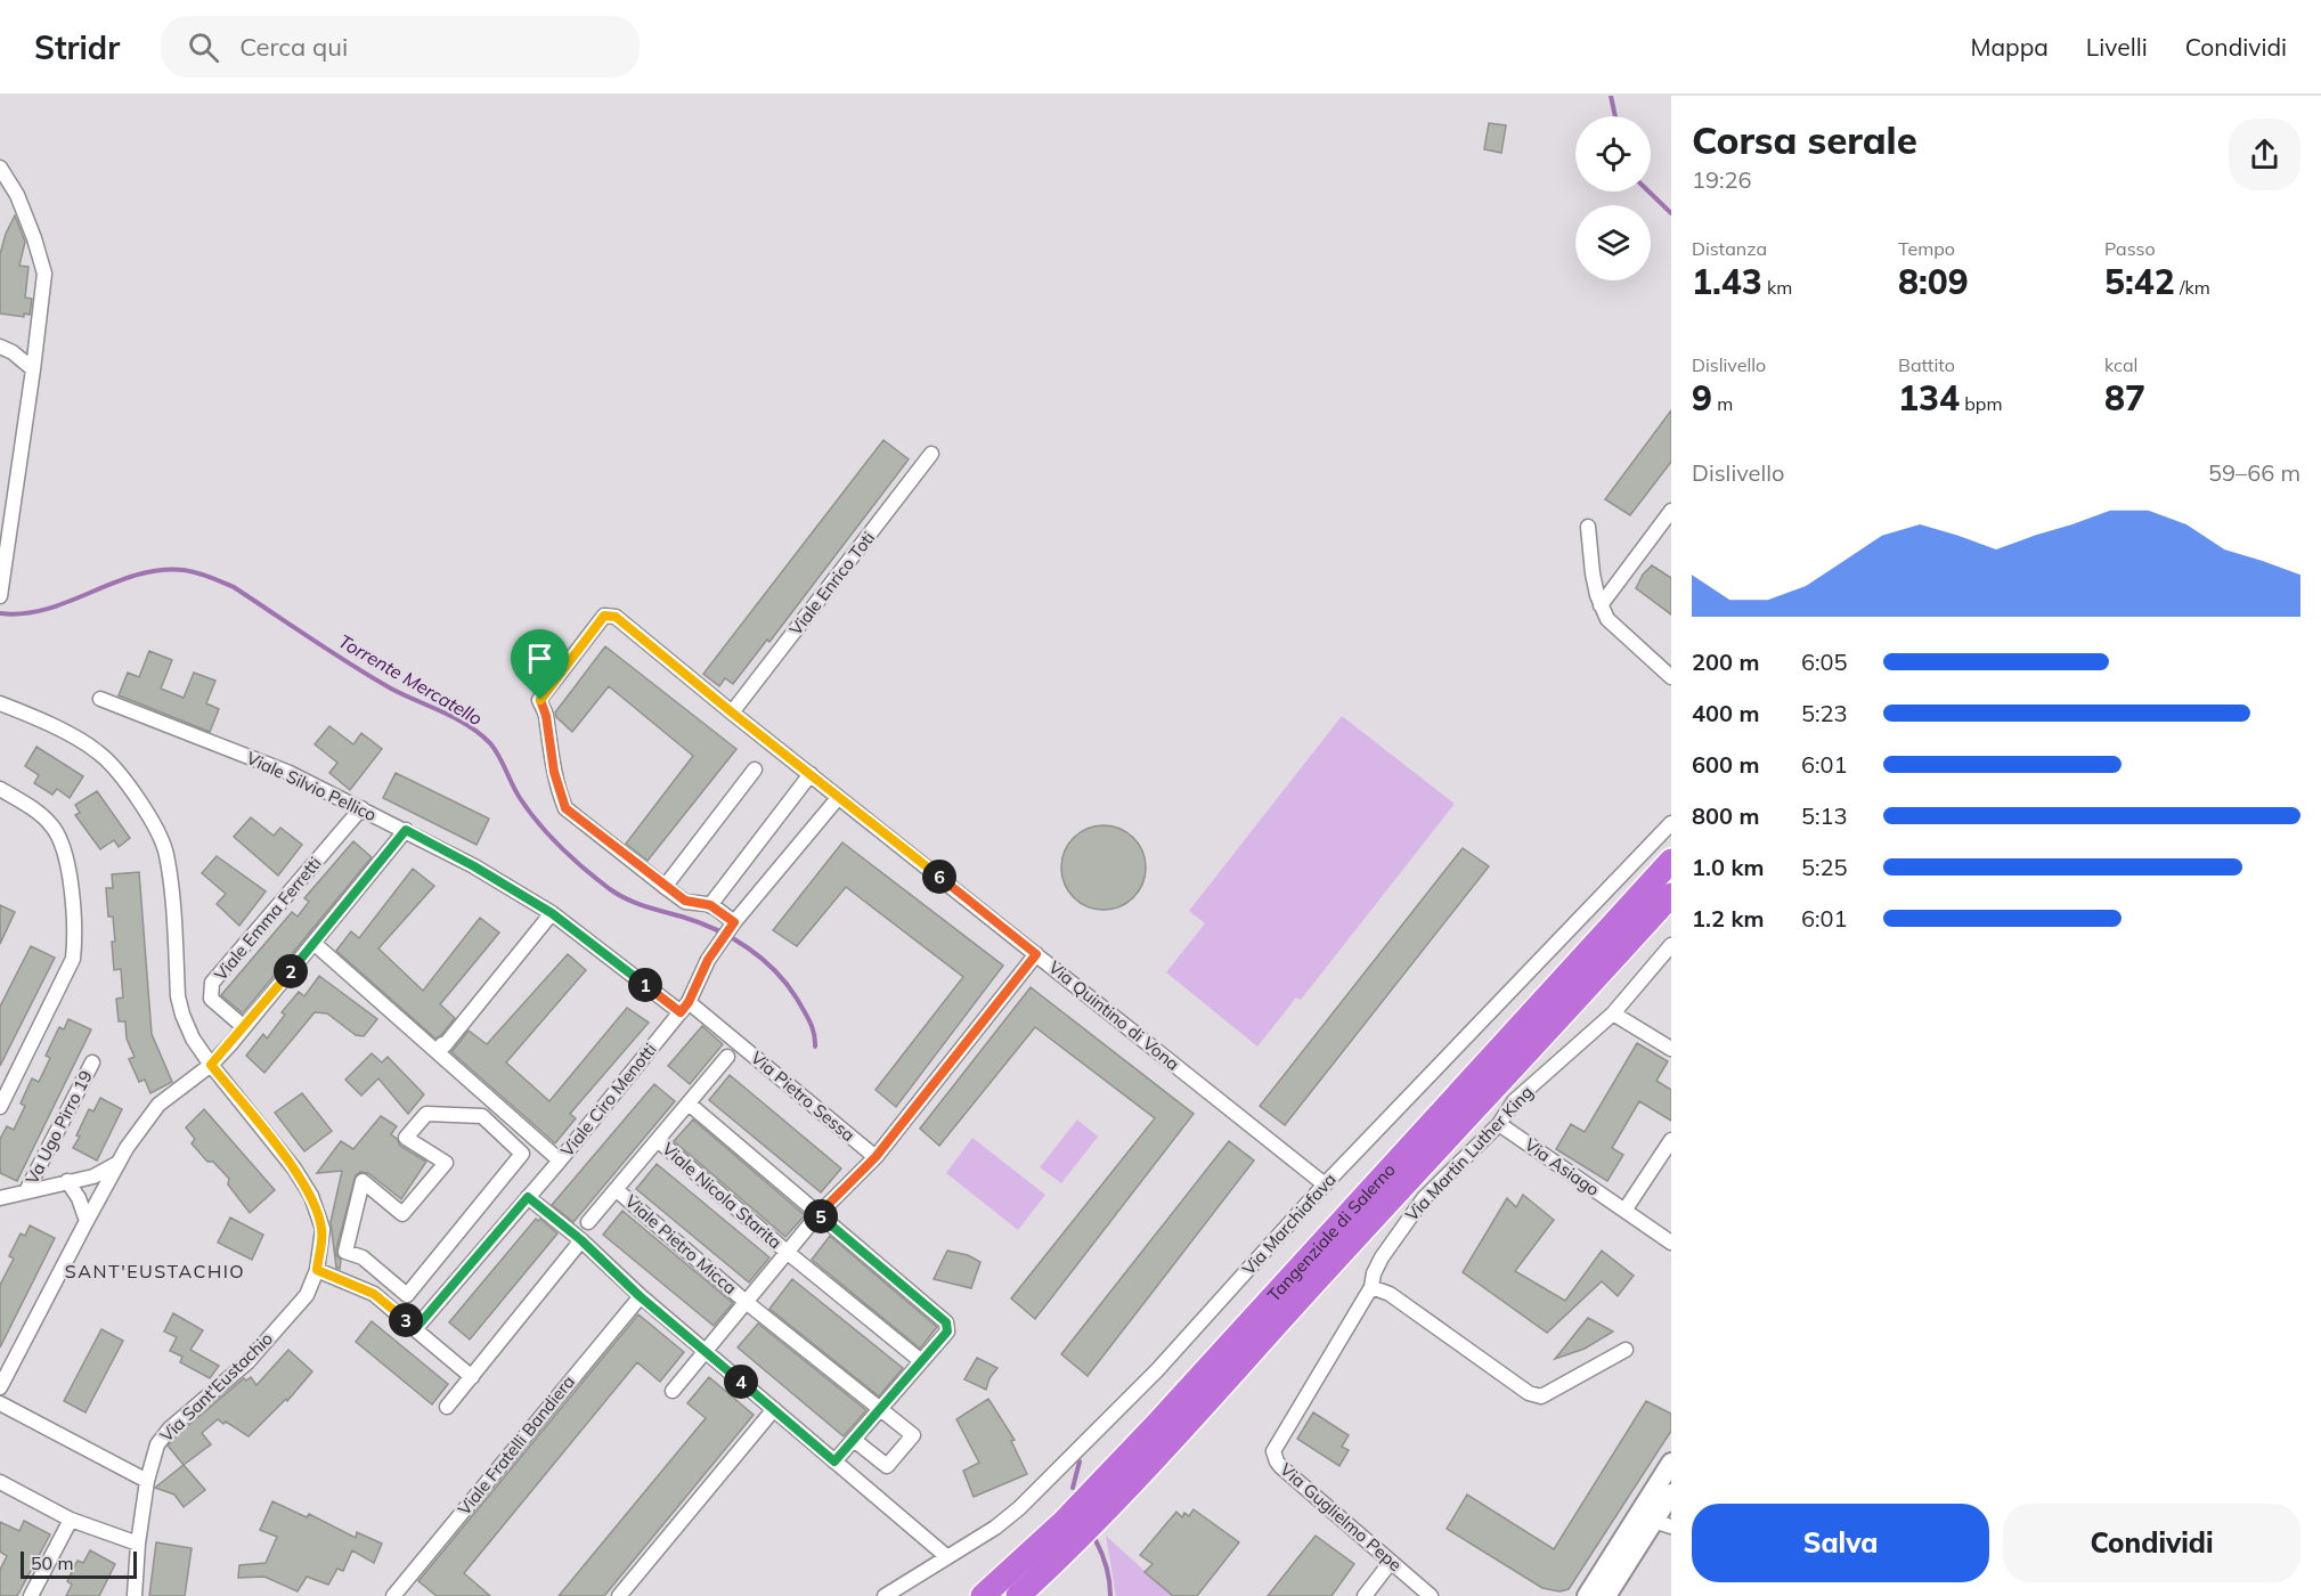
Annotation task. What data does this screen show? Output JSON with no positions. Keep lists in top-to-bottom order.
{
  "streets": {
    "highway": ["Tangenziale di Salerno"],
    "street": [
      "Viale Enrico Toti",
      "Viale Silvio Pellico",
      "Viale Emma Ferretti",
      "Via Quintino di Vona",
      "Via Pietro Sessa",
      "Viale Ciro Menotti",
      "Va Ugo Pirro 19",
      "Via Martin Luther King",
      "Via Asiago",
      "Viale Nicola Starita",
      "Via Marchiafava",
      "Viale Pietro Micca",
      "Via Sant'Eustachio",
      "Viale Fratelli Bandiera",
      "Via Guglielmo Pepe"
    ]
  },
  "crossings": [
    ["Viale Enrico Toti", "Via Quintino di Vona"],
    ["Viale Silvio Pellico", "Viale Emma Ferretti"],
    ["Viale Silvio Pellico", "Via Pietro Sessa"],
    ["Viale Silvio Pellico", "Viale Ciro Menotti"],
    ["Via Quintino di Vona", "Viale Ciro Menotti"],
    ["Via Quintino di Vona", "Via Marchiafava"],
    ["Via Pietro Sessa", "Viale Ciro Menotti"],
    ["Via Martin Luther King", "Via Asiago"],
    ["Via Martin Luther King", "Via Guglielmo Pepe"]
  ],
  "districts": ["SANT'EUSTACHIO"],
  "water": ["Torrente Mercatello"],
  "scale_bar": "50 m",
  "page": {
    "header": "Stridr",
    "search": "Cerca qui",
    "nav": ["Mappa", "Livelli", "Condividi"],
    "heading": ["Corsa serale", "19:26"],
    "stats": [
      ["Distanza", "1.43 km"],
      ["Tempo", "8:09"],
      ["Passo", "5:42 /km"],
      ["Dislivello", "9 m"],
      ["Battito", "134 bpm"],
      ["kcal", "87"]
    ],
    "chart": ["Dislivello", "59–66 m"],
    "list": [
      {
        "name": "200 m",
        "note": "6:05"
      },
      {
        "name": "400 m",
        "note": "5:23"
      },
      {
        "name": "600 m",
        "note": "6:01"
      },
      {
        "name": "800 m",
        "note": "5:13"
      },
      {
        "name": "1.0 km",
        "note": "5:25"
      },
      {
        "name": "1.2 km",
        "note": "6:01"
      }
    ],
    "pins": [
      "6",
      "2",
      "1",
      "5",
      "3",
      "4"
    ],
    "buttons": ["Salva", "Condividi"],
    "scale": "50 m"
  }
}
